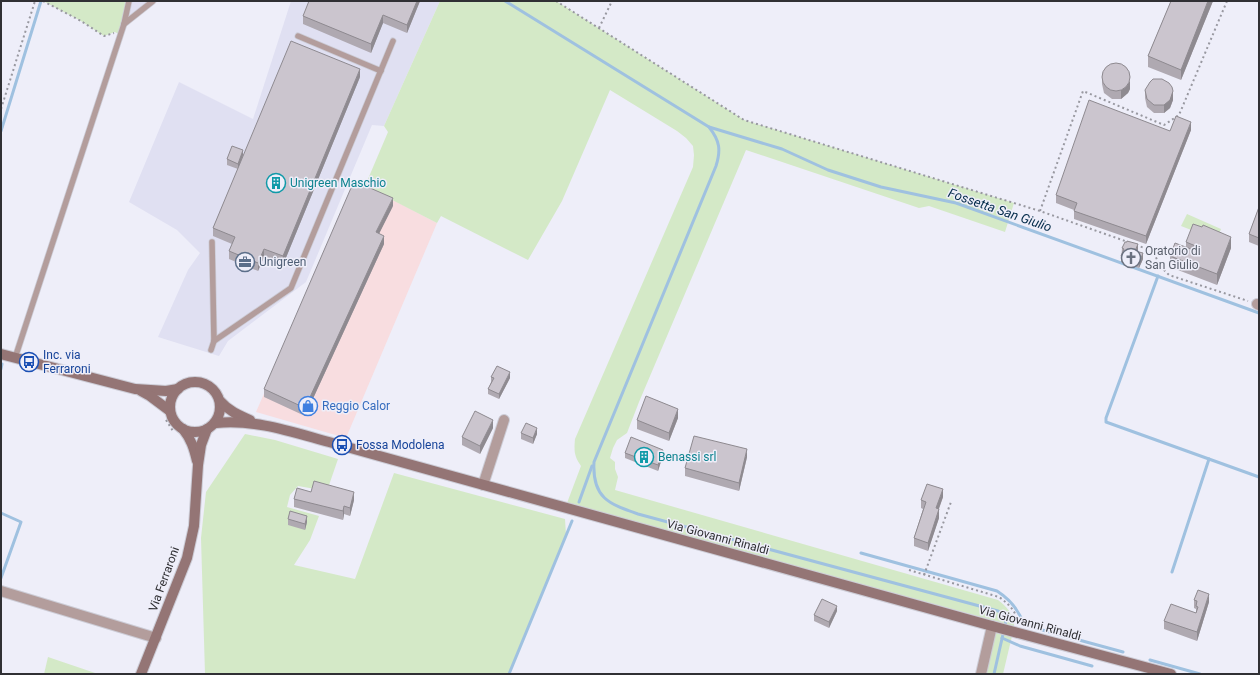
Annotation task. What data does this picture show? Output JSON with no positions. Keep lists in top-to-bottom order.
{
  "streets": {
    "street": ["Via Giovanni Rinaldi", "Via Ferraroni"]
  },
  "crossings": [
    ["Via Giovanni Rinaldi", "Via Ferraroni"]
  ],
  "water": ["Fossetta San Giulio"],
  "places": {
    "building": ["Unigreen Maschio", "Benassi srl"],
    "church": ["Oratorio di San Giulio"],
    "office": ["Unigreen"],
    "bus stop": ["Inc. via Ferraroni", "Fossa Modolena"],
    "shop": ["Reggio Calor"]
  }
}
